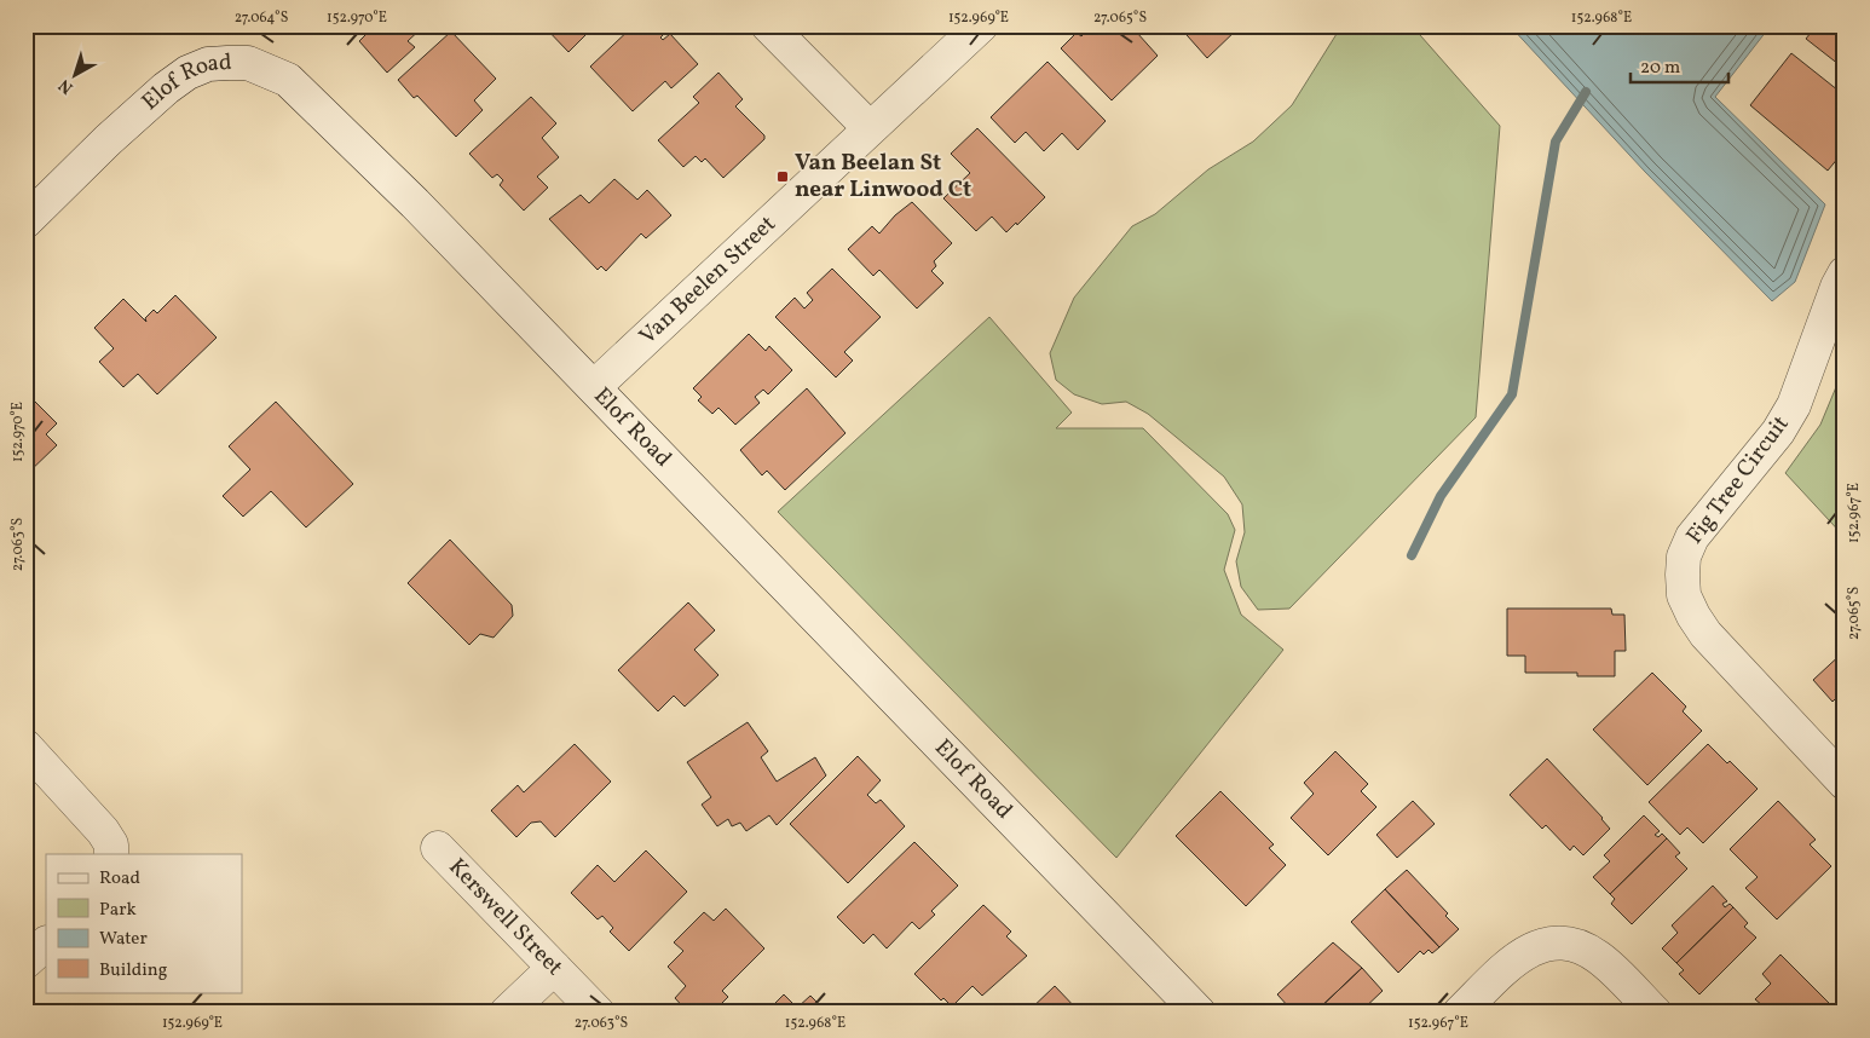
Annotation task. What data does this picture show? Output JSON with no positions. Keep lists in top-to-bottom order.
{
  "streets": {
    "street": [
      "Elof Road",
      "Van Beelen Street",
      "Fig Tree Circuit",
      "Kerswell Street"
    ]
  },
  "crossings": [
    ["Elof Road", "Van Beelen Street"]
  ],
  "places": {
    "transit": ["Van Beelan St near Linwood Ct"]
  },
  "legend": [
    "Road",
    "Park",
    "Water",
    "Building"
  ],
  "scale_bar": "20 m",
  "north": "bottom left",
  "coordinates": [
    "27.064°S",
    "152.970°E",
    "152.969°E",
    "27.065°S",
    "152.968°E",
    "152.967°E",
    "27.063°S"
  ]
}
